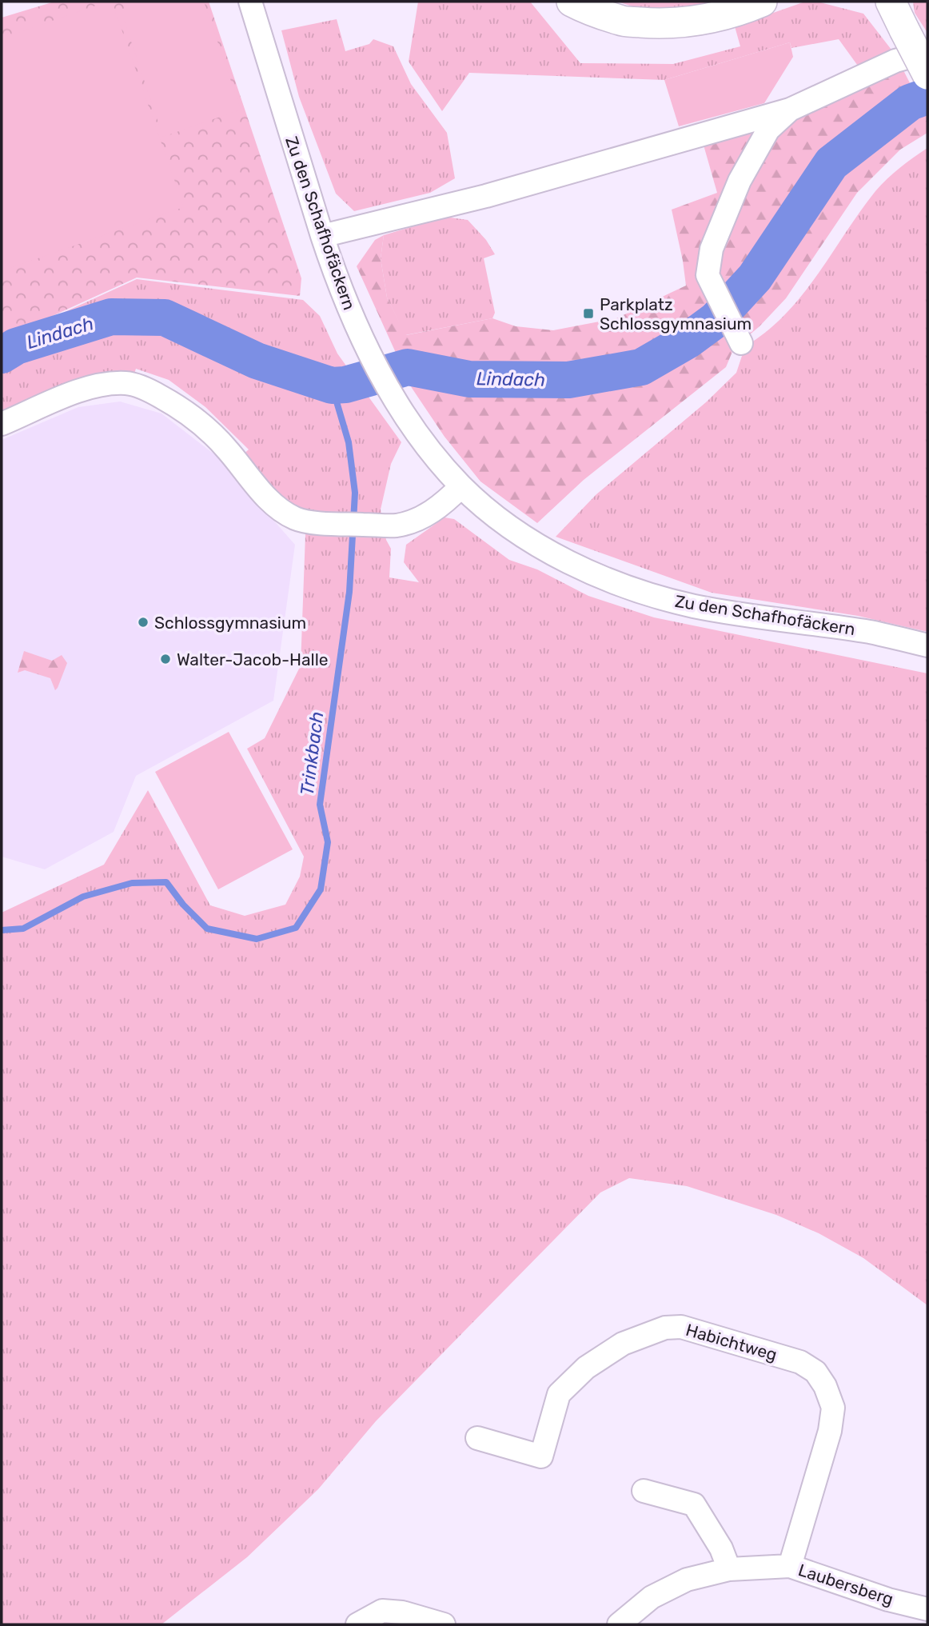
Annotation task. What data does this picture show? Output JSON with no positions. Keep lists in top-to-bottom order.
{
  "streets": {
    "street": ["Zu den Schafhofäckern", "Habichtweg", "Laubersberg"]
  },
  "crossings": [
    ["Habichtweg", "Laubersberg"]
  ],
  "water": ["Lindach", "Trinkbach"],
  "places": {
    "transit": ["Parkplatz Schlossgymnasium"],
    "other": ["Schlossgymnasium", "Walter-Jacob-Halle"]
  }
}
